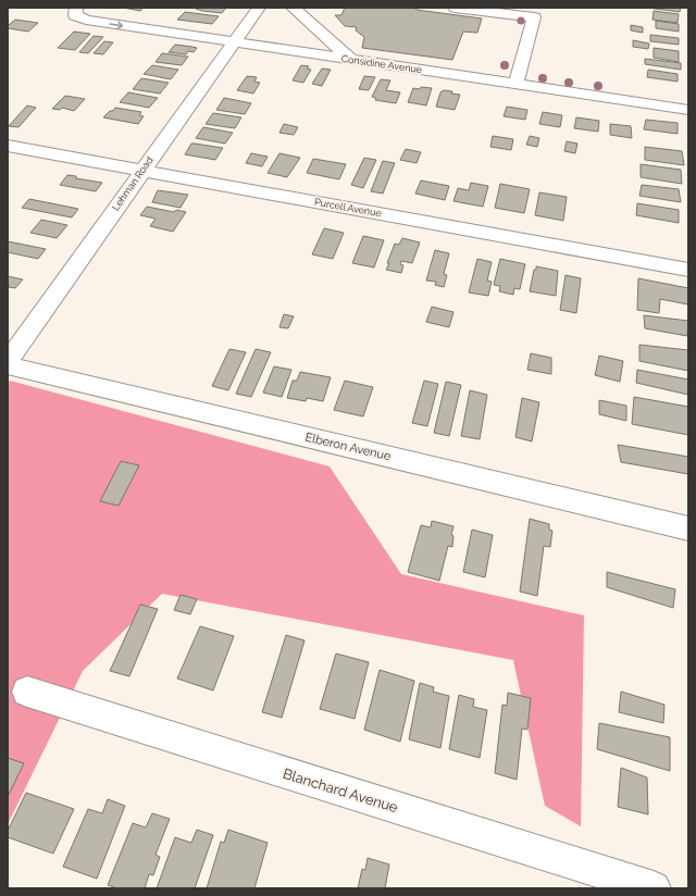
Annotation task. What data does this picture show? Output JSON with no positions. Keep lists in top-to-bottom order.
{
  "streets": {
    "street": [
      "Considine Avenue",
      "Lehman Road",
      "Purcell Avenue",
      "Elberon Avenue",
      "Blanchard Avenue"
    ]
  },
  "crossings": [
    ["Considine Avenue", "Lehman Road"],
    ["Lehman Road", "Purcell Avenue"]
  ]
}
